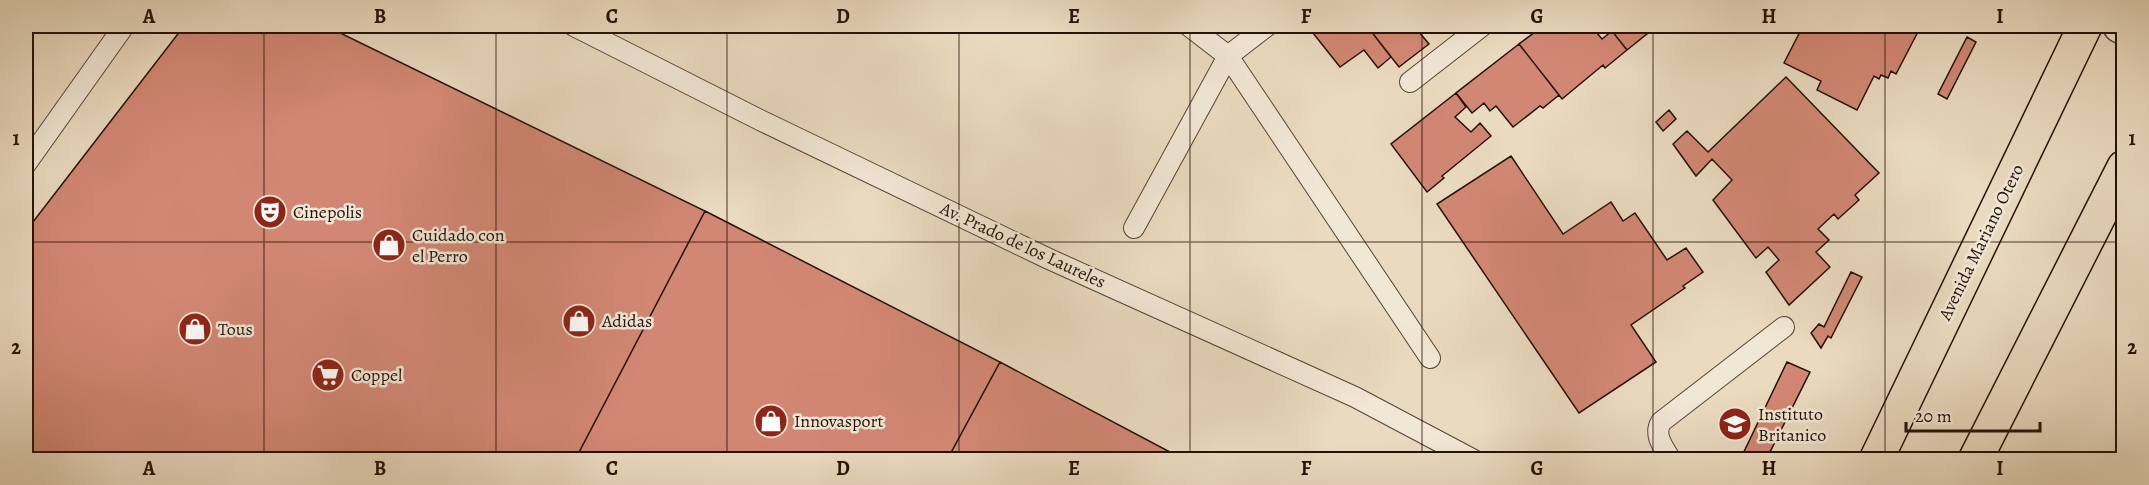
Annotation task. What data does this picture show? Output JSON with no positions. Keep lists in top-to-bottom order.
{
  "streets": {
    "main road": ["Avenida Mariano Otero"],
    "lane": ["Av. Prado de los Laureles"]
  },
  "places": {
    "theatre": ["Cinepolis"],
    "shop": [
      "Cuidado con el Perro",
      "Adidas",
      "Tous",
      "Innovasport"
    ],
    "supermarket": ["Coppel"],
    "school or university": ["Instituto Britanico"]
  },
  "scale_bar": "20 m",
  "grid": {
    "columns": [
      "A",
      "B",
      "C",
      "D",
      "E",
      "F",
      "G",
      "H",
      "I"
    ],
    "rows": ["1", "2"]
  }
}
